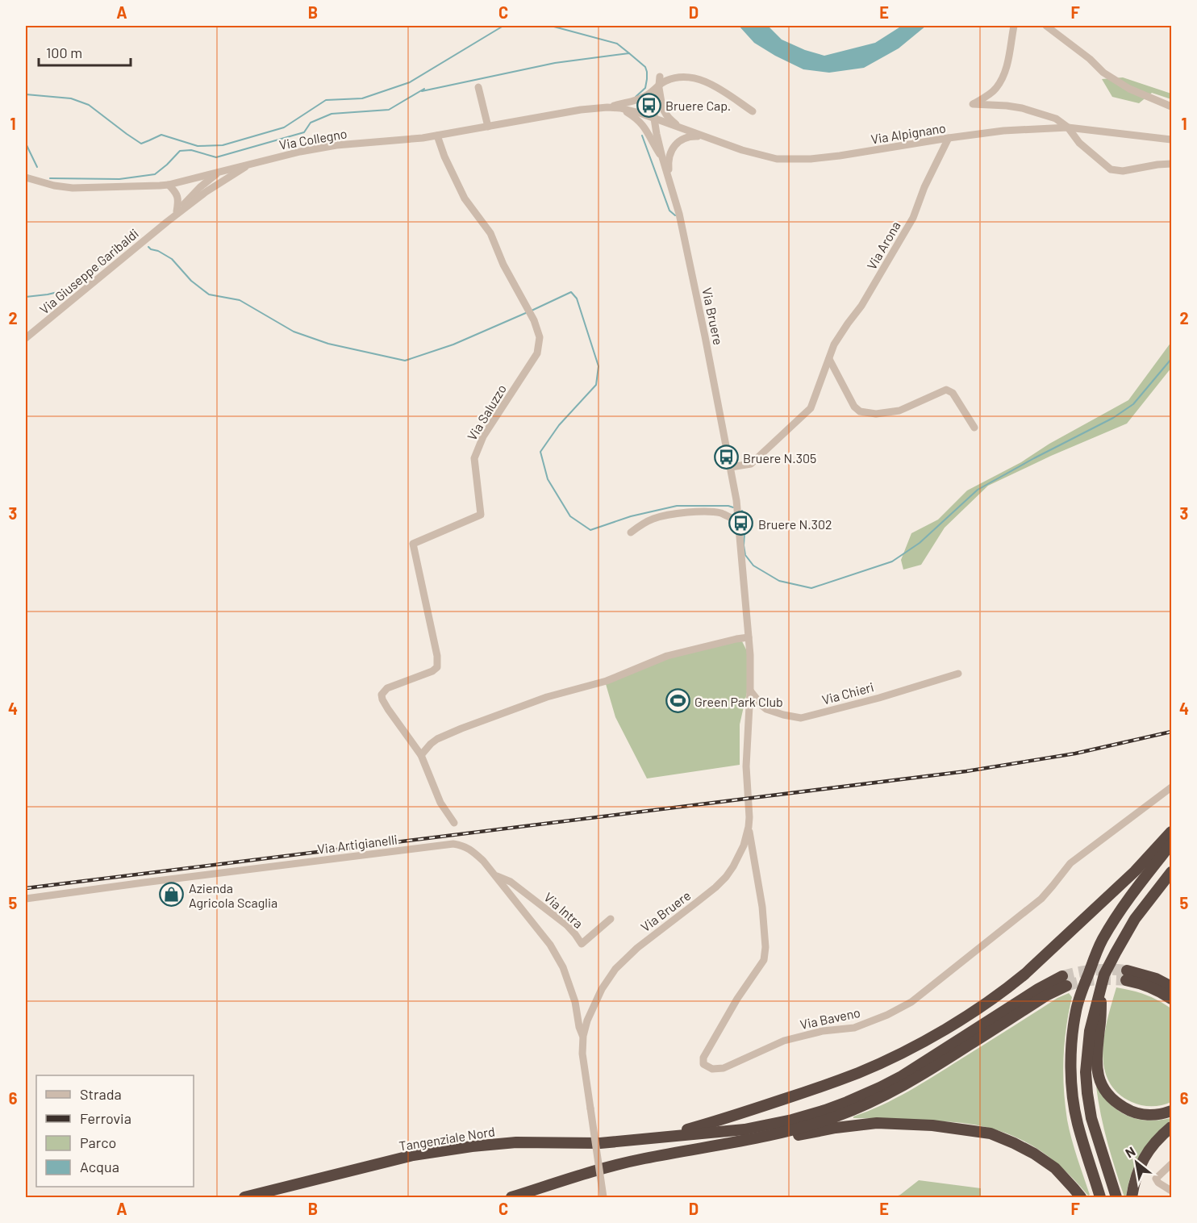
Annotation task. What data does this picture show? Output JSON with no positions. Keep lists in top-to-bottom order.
{
  "streets": {
    "highway": ["Tangenziale Nord"],
    "street": [
      "Via Alpignano",
      "Via Collegno",
      "Via Arona",
      "Via Giuseppe Garibaldi",
      "Via Bruere",
      "Via Saluzzo",
      "Via Chieri",
      "Via Artigianelli",
      "Via Intra",
      "Via Baveno"
    ]
  },
  "crossings": [
    ["Via Alpignano", "Via Collegno"],
    ["Via Alpignano", "Via Arona"],
    ["Via Alpignano", "Via Bruere"],
    ["Via Collegno", "Via Bruere"],
    ["Via Collegno", "Via Saluzzo"],
    ["Via Arona", "Via Bruere"],
    ["Via Bruere", "Via Chieri"],
    ["Via Bruere", "Via Artigianelli"],
    ["Via Bruere", "Via Baveno"],
    ["Via Artigianelli", "Via Intra"]
  ],
  "places": {
    "bus stop": ["Bruere Cap.", "Bruere N.305", "Bruere N.302"],
    "sports": ["Green Park Club"],
    "shop": ["Azienda Agricola Scaglia"]
  },
  "legend": [
    "Strada",
    "Ferrovia",
    "Parco",
    "Acqua"
  ],
  "scale_bar": "100 m",
  "north": "top left",
  "grid": {
    "columns": [
      "A",
      "B",
      "C",
      "D",
      "E",
      "F"
    ],
    "rows": [
      "1",
      "2",
      "3",
      "4",
      "5",
      "6"
    ]
  }
}
